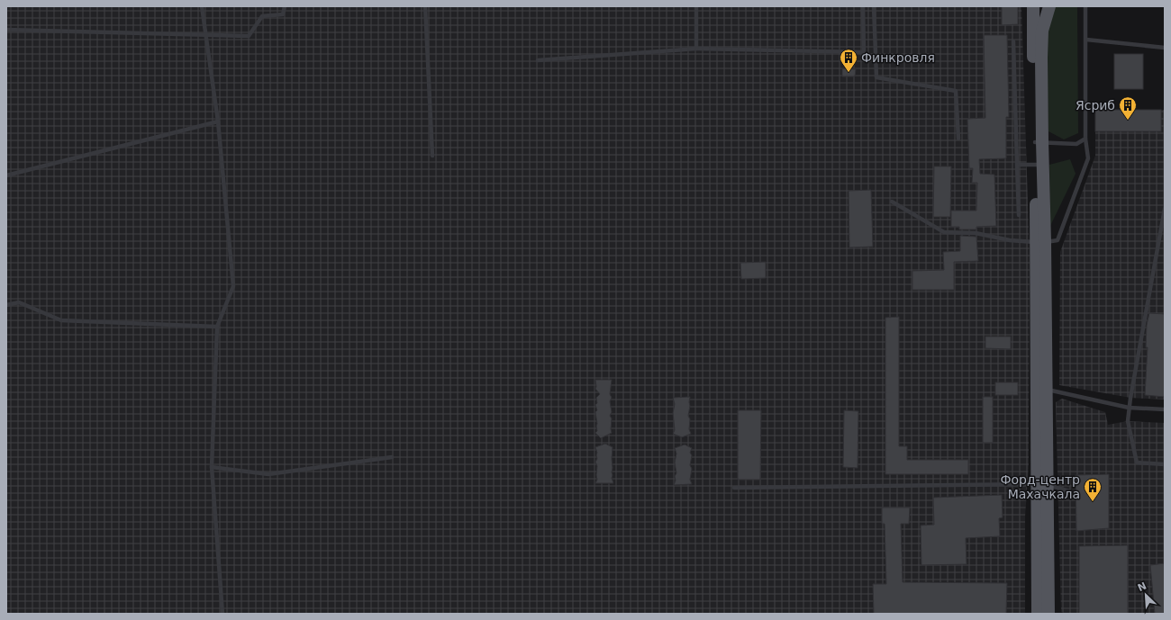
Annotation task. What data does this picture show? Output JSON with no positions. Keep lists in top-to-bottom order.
{
  "places": {
    "building": ["Финкровля", "Ясриб", "Форд-центр Махачкала"]
  },
  "north": "top left"
}
